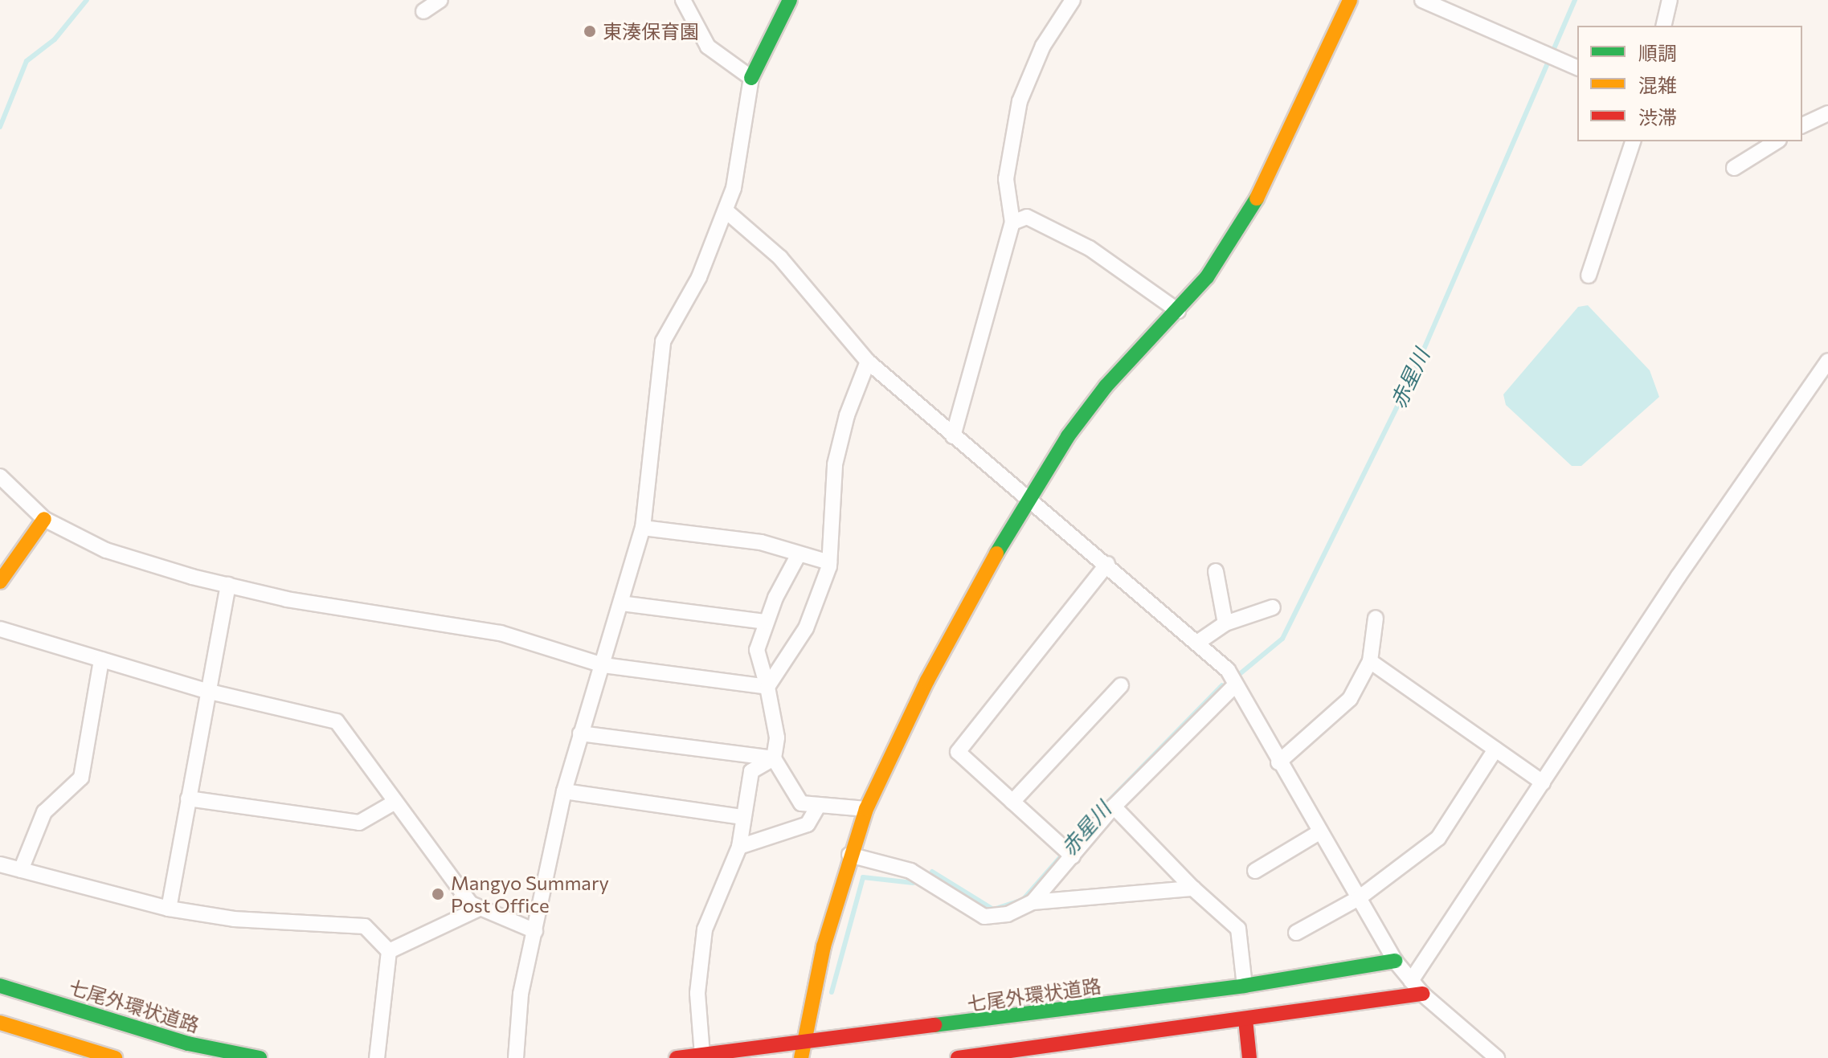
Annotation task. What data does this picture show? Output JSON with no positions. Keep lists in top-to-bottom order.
{
  "streets": {
    "street": ["七尾外環状道路"]
  },
  "water": ["赤星川"],
  "places": ["東湊保育園", "Mangyo Summary Post Office"],
  "legend": ["順調", "混雑", "渋滞"]
}
